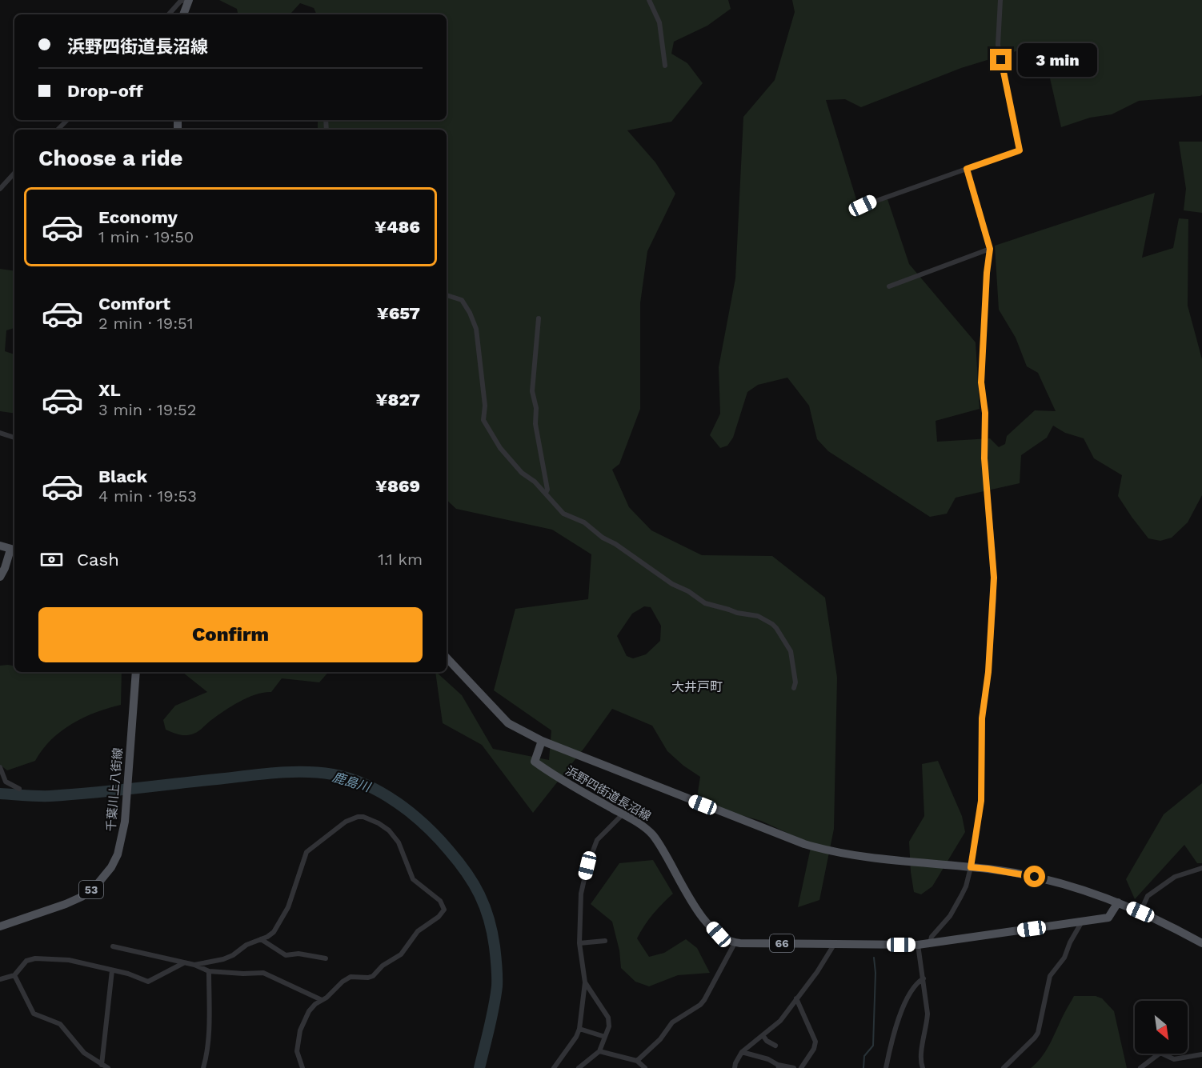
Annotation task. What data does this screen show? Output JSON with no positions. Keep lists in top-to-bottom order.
{
  "streets": {
    "main road": [
      "千葉川上八街線",
      "浜野四街道長沼線",
      "53",
      "66"
    ]
  },
  "crossings": [
    ["浜野四街道長沼線", "66"]
  ],
  "districts": ["大井戸町"],
  "water": ["鹿島川"],
  "north": "bottom right",
  "page": {
    "banner": ["浜野四街道長沼線", "Drop-off"],
    "bubble": "3 min",
    "heading": "Choose a ride",
    "list": [
      {
        "name": "Economy",
        "note": "1 min · 19:50",
        "value": "¥486"
      },
      {
        "name": "Comfort",
        "note": "2 min · 19:51",
        "value": "¥657"
      },
      {
        "name": "XL",
        "note": "3 min · 19:52",
        "value": "¥827"
      },
      {
        "name": "Black",
        "note": "4 min · 19:53",
        "value": "¥869"
      }
    ],
    "pay": ["Cash", "1.1 km"],
    "buttons": "Confirm"
  }
}
